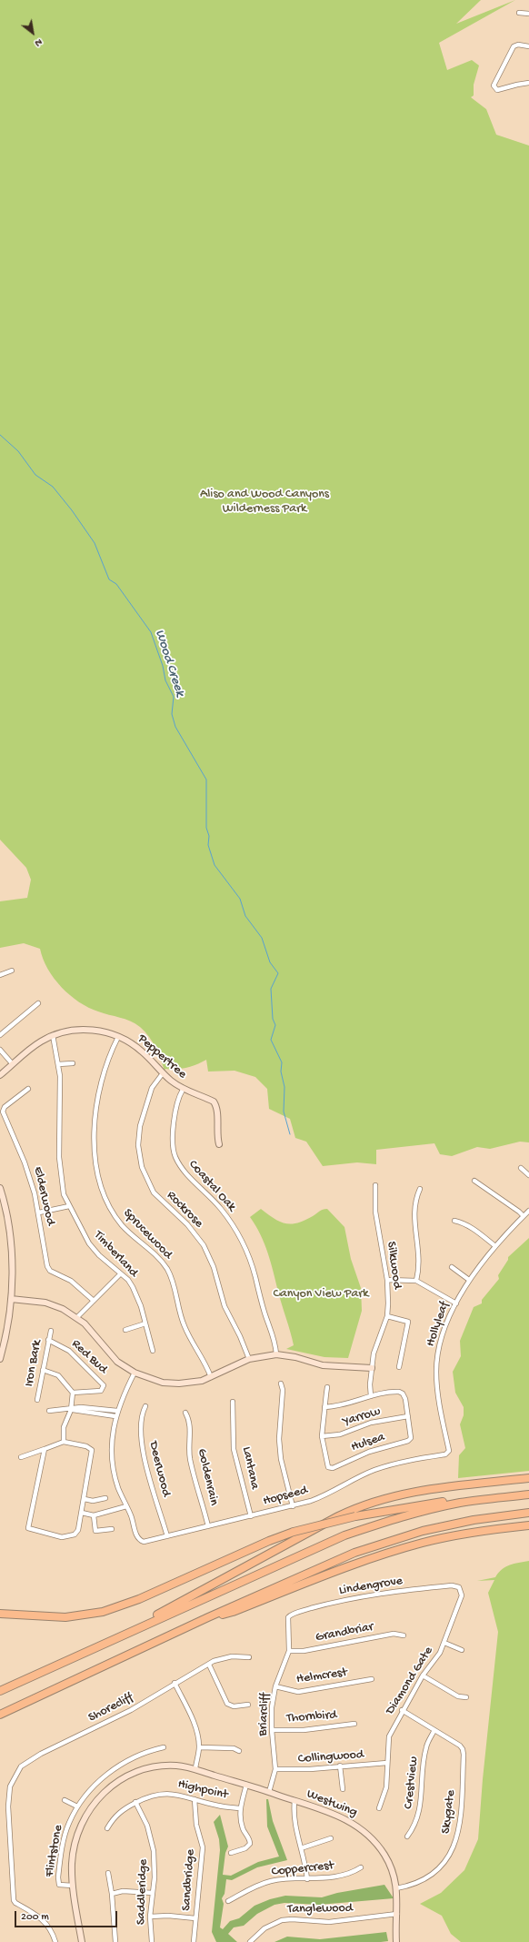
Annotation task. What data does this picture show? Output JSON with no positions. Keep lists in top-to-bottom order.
{
  "streets": {
    "street": [
      "Peppertree",
      "Coastal Oak",
      "Elderwood",
      "Rockrose",
      "Sprucewood",
      "Timberland",
      "Silkwood",
      "Hollyleaf",
      "Red Bud",
      "Iron Bark",
      "Yarrow",
      "Hulsea",
      "Lantana",
      "Deerwood",
      "Goldenrain",
      "Hopseed",
      "Lindengrove",
      "Grandbriar",
      "Helmcrest",
      "Diamond Gate",
      "Shorecliff",
      "Briarcliff",
      "Thornbird",
      "Collingwood",
      "Crestview",
      "Highpoint",
      "Westwing",
      "Skygate",
      "Flintstone",
      "Coppercrest",
      "Sandbridge",
      "Saddleridge",
      "Tanglewood"
    ]
  },
  "crossings": [
    ["Peppertree", "Coastal Oak"],
    ["Peppertree", "Rockrose"],
    ["Peppertree", "Sprucewood"],
    ["Peppertree", "Timberland"],
    ["Hollyleaf", "Hopseed"],
    ["Red Bud", "Iron Bark"],
    ["Yarrow", "Hulsea"],
    ["Lantana", "Hopseed"],
    ["Deerwood", "Hopseed"],
    ["Goldenrain", "Hopseed"],
    ["Lindengrove", "Diamond Gate"],
    ["Lindengrove", "Briarcliff"],
    ["Grandbriar", "Briarcliff"],
    ["Helmcrest", "Briarcliff"],
    ["Diamond Gate", "Collingwood"],
    ["Briarcliff", "Thornbird"],
    ["Briarcliff", "Collingwood"],
    ["Briarcliff", "Westwing"],
    ["Crestview", "Skygate"],
    ["Highpoint", "Sandbridge"],
    ["Highpoint", "Saddleridge"],
    ["Westwing", "Skygate"],
    ["Westwing", "Flintstone"],
    ["Westwing", "Tanglewood"]
  ],
  "water": ["Wood Creek"],
  "parks": ["Aliso and Wood Canyons Wilderness Park", "Canyon View Park"],
  "scale_bar": "200 m",
  "north": "bottom right"
}
